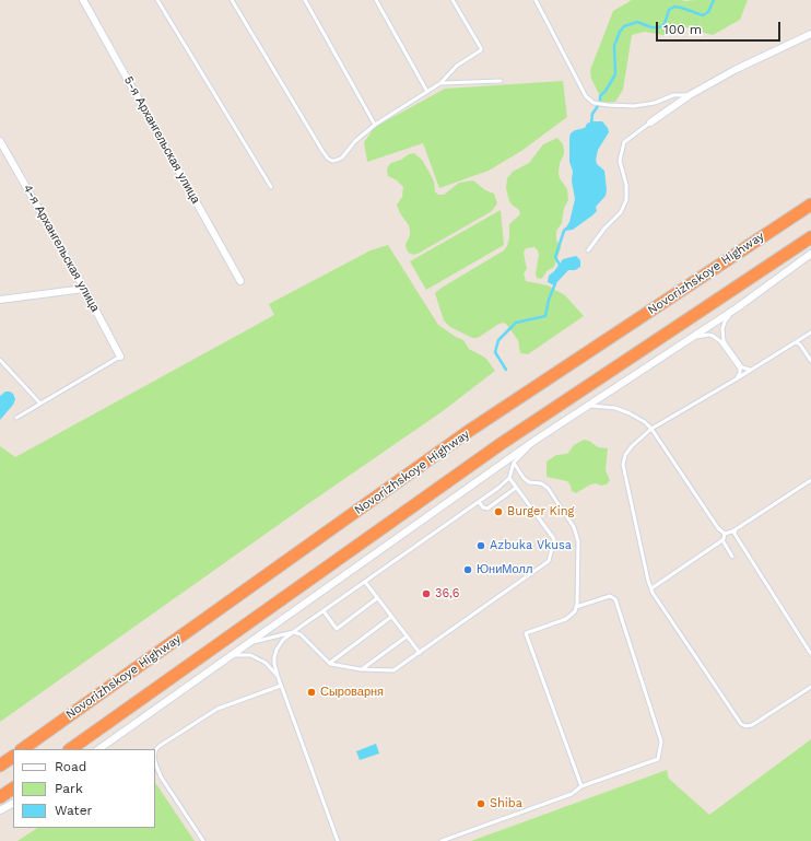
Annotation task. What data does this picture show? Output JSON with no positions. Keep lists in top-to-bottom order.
{
  "streets": {
    "highway": ["Novorizhskoye Highway"],
    "street": ["5-я Архангельская улица", "4-я Архангельская улица"]
  },
  "places": [
    "Burger King",
    "Azbuka Vkusa",
    "ЮниМолл",
    "36,6",
    "Сыроварня",
    "Shiba"
  ],
  "legend": ["Road", "Park", "Water"],
  "scale_bar": "100 m"
}
